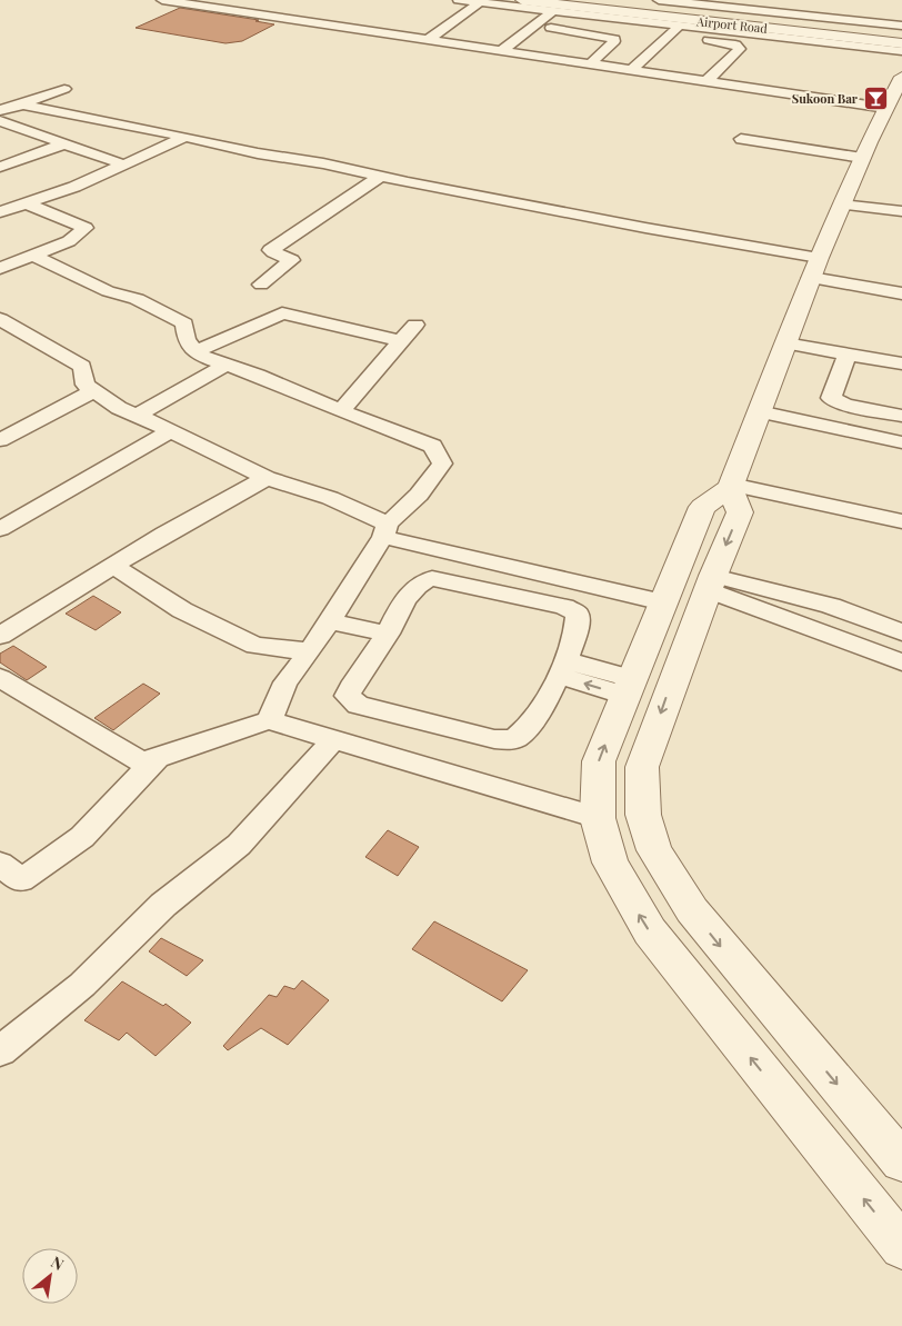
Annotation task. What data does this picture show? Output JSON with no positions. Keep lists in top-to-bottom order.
{
  "streets": {
    "street": ["Airport Road"]
  },
  "places": {
    "bar": ["Sukoon Bar"]
  },
  "north": "top right"
}
